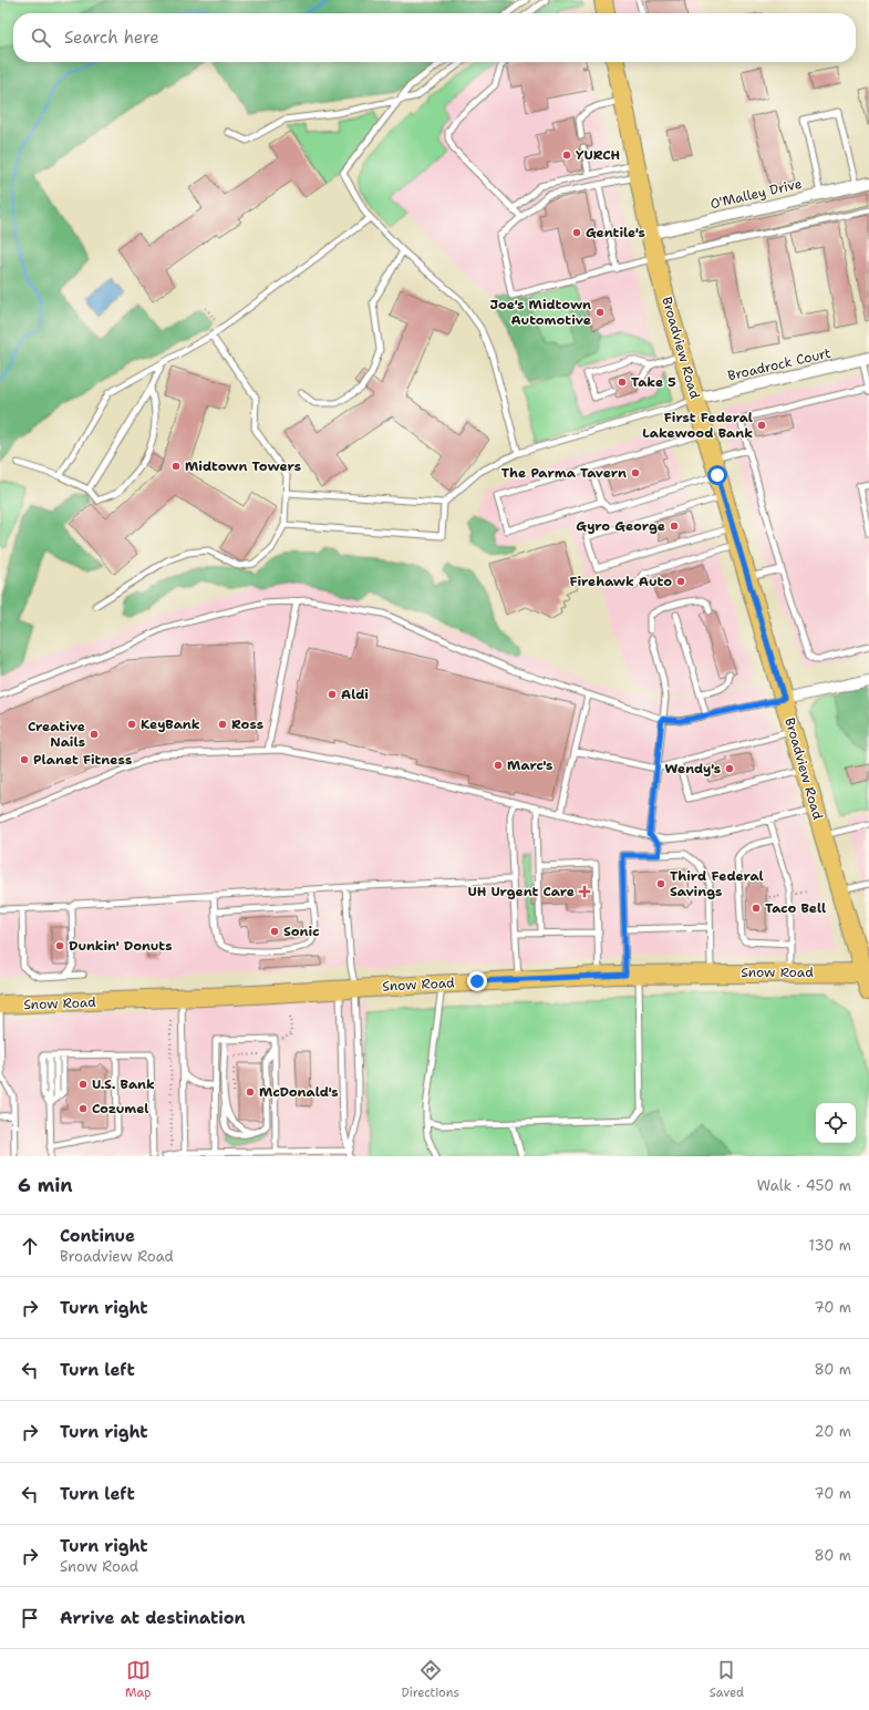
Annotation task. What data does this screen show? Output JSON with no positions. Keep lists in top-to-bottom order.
{
  "streets": {
    "main road": ["Broadview Road", "Snow Road"],
    "street": ["O'Malley Drive", "Broadrock Court"]
  },
  "crossings": [
    ["O'Malley Drive", "Broadview Road"],
    ["Broadview Road", "Broadrock Court"],
    ["Broadview Road", "Snow Road"]
  ],
  "places": {
    "other": [
      "YURCH",
      "Gentile's",
      "Joe's Midtown Automotive",
      "Take 5",
      "First Federal Lakewood Bank",
      "Midtown Towers",
      "The Parma Tavern",
      "Gyro George",
      "Firehawk Auto",
      "Aldi",
      "KeyBank",
      "Ross",
      "Creative Nails",
      "Planet Fitness",
      "Marc's",
      "Wendy's",
      "Third Federal Savings",
      "Taco Bell",
      "Sonic",
      "Dunkin' Donuts",
      "U.S. Bank",
      "McDonald's",
      "Cozumel"
    ],
    "health": ["UH Urgent Care"]
  },
  "page": {
    "search": "Search here",
    "heading": ["6 min", "Walk · 450 m"],
    "list": [
      ["Continue", "Broadview Road", "130 m"],
      ["Turn right", "70 m"],
      ["Turn left", "80 m"],
      ["Turn right", "20 m"],
      ["Turn left", "70 m"],
      ["Turn right", "Snow Road", "80 m"],
      "Arrive at destination"
    ],
    "nav": ["Map", "Directions", "Saved"]
  }
}
